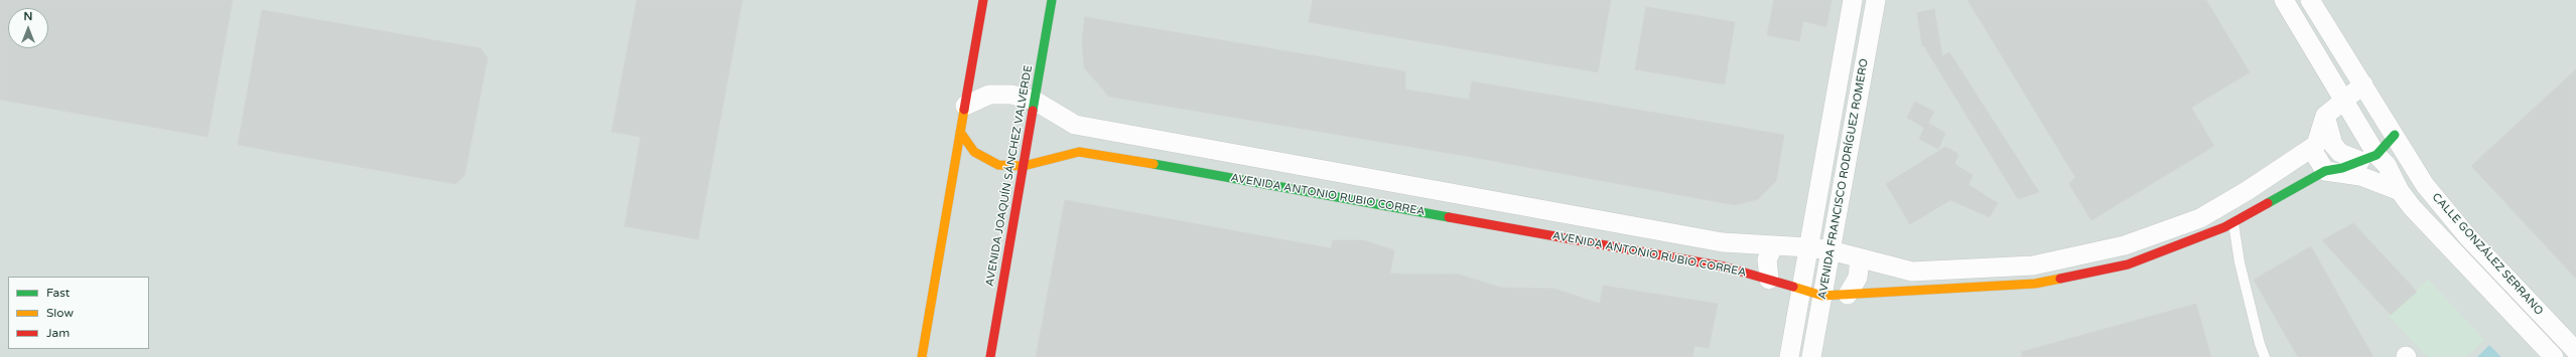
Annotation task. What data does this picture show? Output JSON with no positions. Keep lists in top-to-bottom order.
{
  "streets": {
    "street": [
      "AVENIDA JOAQUÍN SÁNCHEZ VALVERDE",
      "AVENIDA FRANCISCO RODRÍGUEZ ROMERO",
      "AVENIDA ANTONIO RUBIO CORREA",
      "CALLE GONZÁLEZ SERRANO"
    ]
  },
  "crossings": [
    ["AVENIDA JOAQUÍN SÁNCHEZ VALVERDE", "AVENIDA ANTONIO RUBIO CORREA"],
    ["AVENIDA FRANCISCO RODRÍGUEZ ROMERO", "AVENIDA ANTONIO RUBIO CORREA"],
    ["AVENIDA ANTONIO RUBIO CORREA", "CALLE GONZÁLEZ SERRANO"]
  ],
  "legend": ["Fast", "Slow", "Jam"],
  "north": "top"
}
